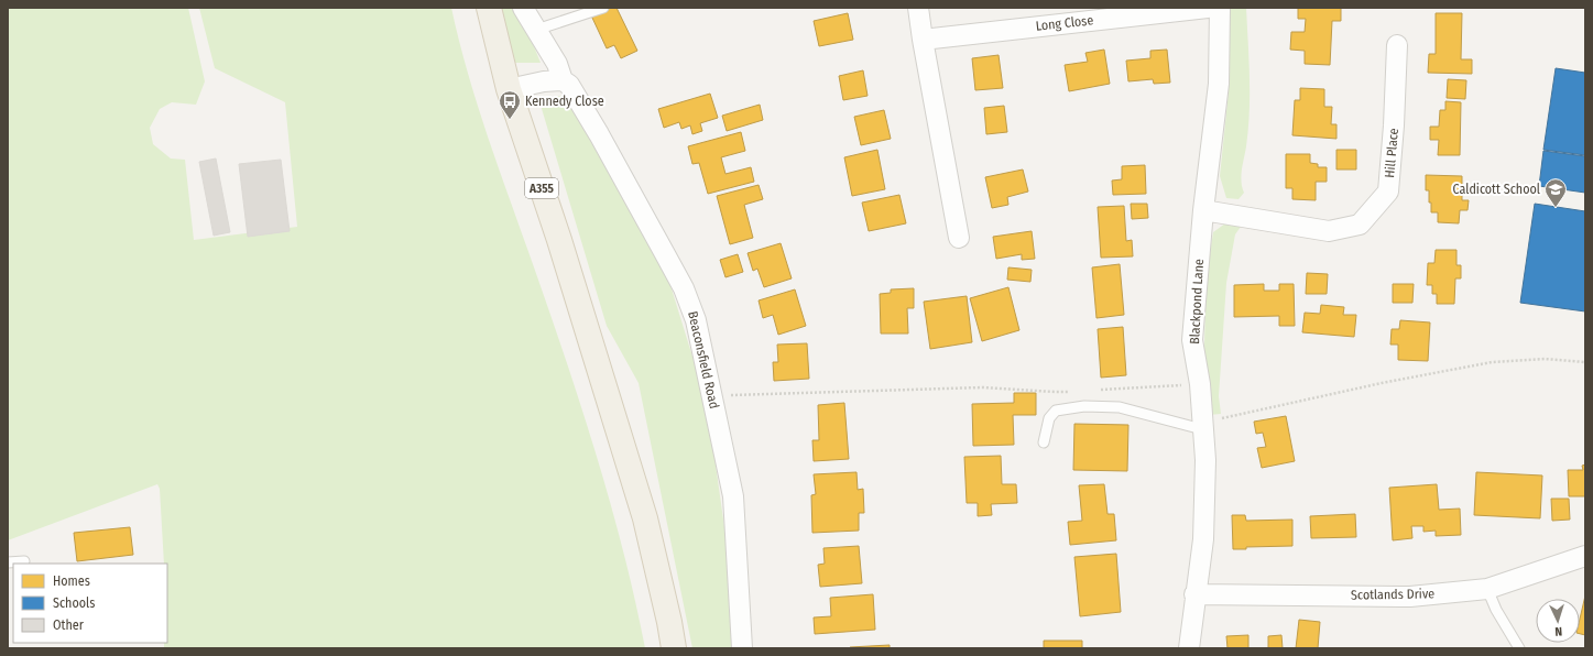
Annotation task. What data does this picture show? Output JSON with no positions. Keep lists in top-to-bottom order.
{
  "streets": {
    "main road": ["A355"],
    "street": [
      "Long Close",
      "Hill Place",
      "Blackpond Lane",
      "Beaconsfield Road",
      "Scotlands Drive"
    ]
  },
  "crossings": [
    ["Hill Place", "Blackpond Lane"],
    ["Blackpond Lane", "Scotlands Drive"]
  ],
  "places": {
    "bus stop": ["Kennedy Close"],
    "school or university": ["Caldicott School"]
  },
  "legend": ["Homes", "Schools", "Other"],
  "north": "bottom"
}
